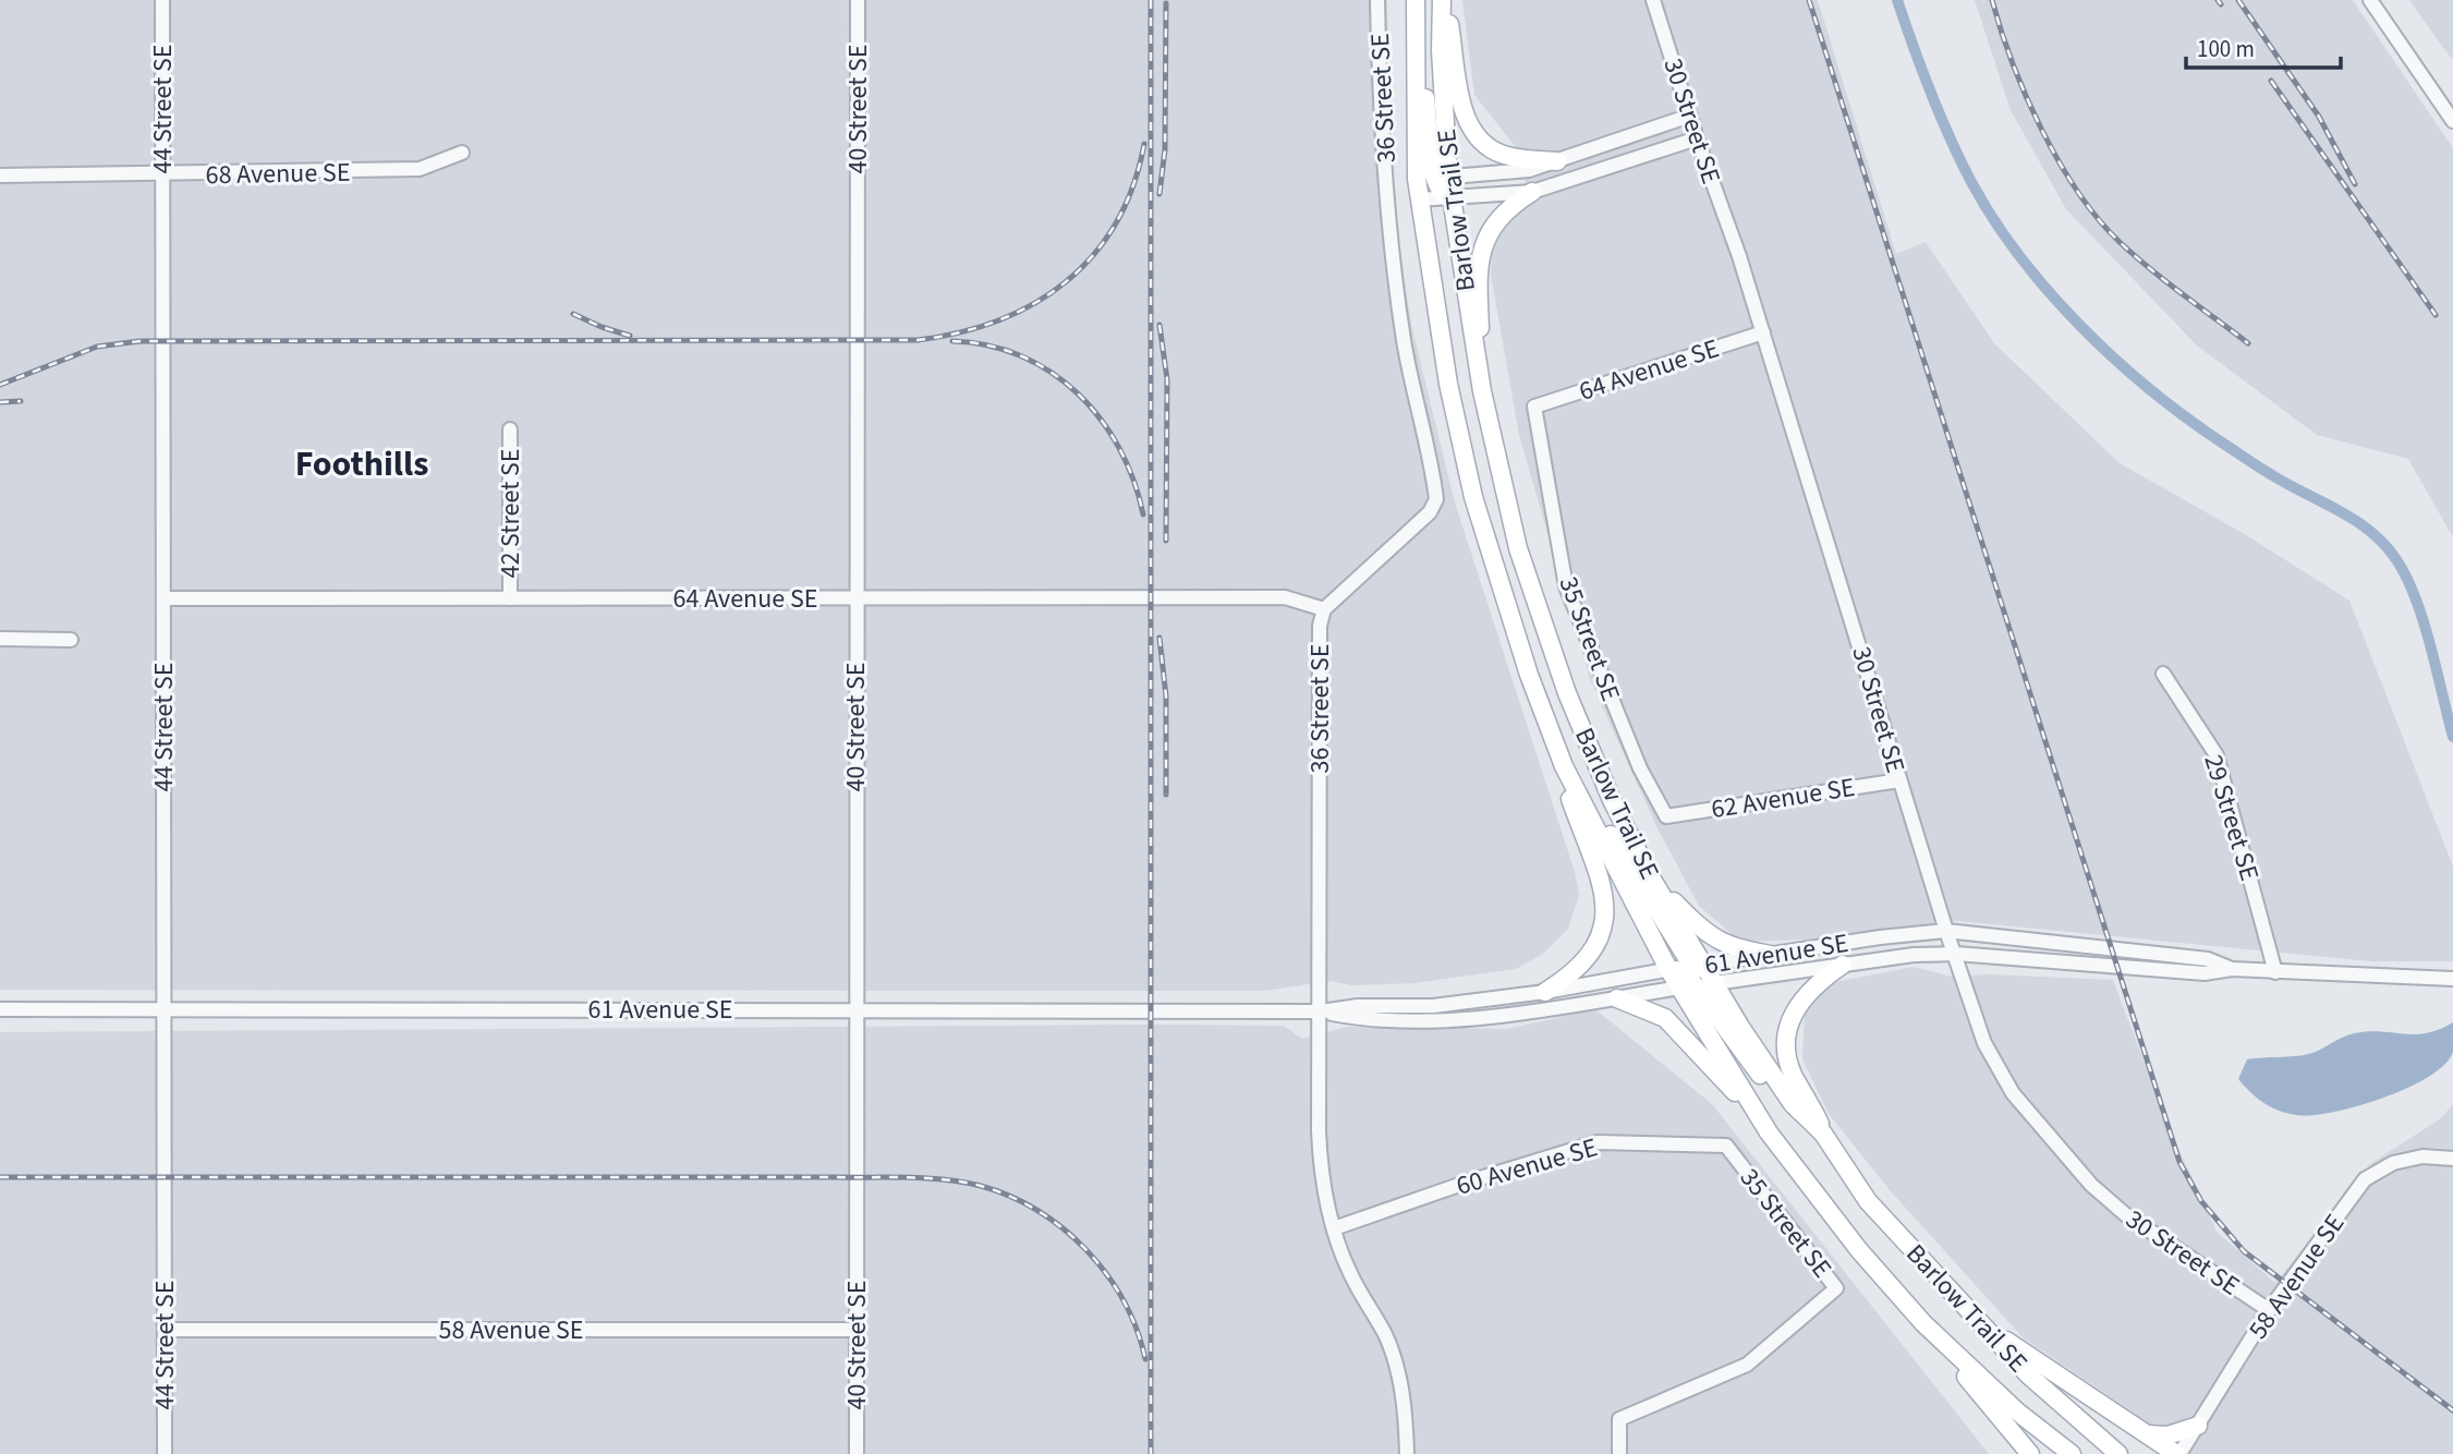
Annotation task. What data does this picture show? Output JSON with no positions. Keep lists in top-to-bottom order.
{
  "streets": {
    "main road": ["Barlow Trail SE"],
    "street": [
      "36 Street SE",
      "44 Street SE",
      "40 Street SE",
      "30 Street SE",
      "68 Avenue SE",
      "64 Avenue SE",
      "42 Street SE",
      "35 Street SE",
      "62 Avenue SE",
      "29 Street SE",
      "61 Avenue SE",
      "60 Avenue SE",
      "58 Avenue SE"
    ]
  },
  "crossings": [
    ["36 Street SE", "64 Avenue SE"],
    ["36 Street SE", "61 Avenue SE"],
    ["36 Street SE", "60 Avenue SE"],
    ["44 Street SE", "68 Avenue SE"],
    ["44 Street SE", "64 Avenue SE"],
    ["44 Street SE", "61 Avenue SE"],
    ["44 Street SE", "58 Avenue SE"],
    ["40 Street SE", "64 Avenue SE"],
    ["40 Street SE", "61 Avenue SE"],
    ["40 Street SE", "58 Avenue SE"],
    ["30 Street SE", "64 Avenue SE"],
    ["30 Street SE", "62 Avenue SE"],
    ["30 Street SE", "61 Avenue SE"],
    ["30 Street SE", "58 Avenue SE"],
    ["Barlow Trail SE", "61 Avenue SE"],
    ["64 Avenue SE", "42 Street SE"],
    ["64 Avenue SE", "35 Street SE"],
    ["35 Street SE", "62 Avenue SE"],
    ["35 Street SE", "60 Avenue SE"],
    ["29 Street SE", "61 Avenue SE"]
  ],
  "districts": ["Foothills"],
  "scale_bar": "100 m"
}
